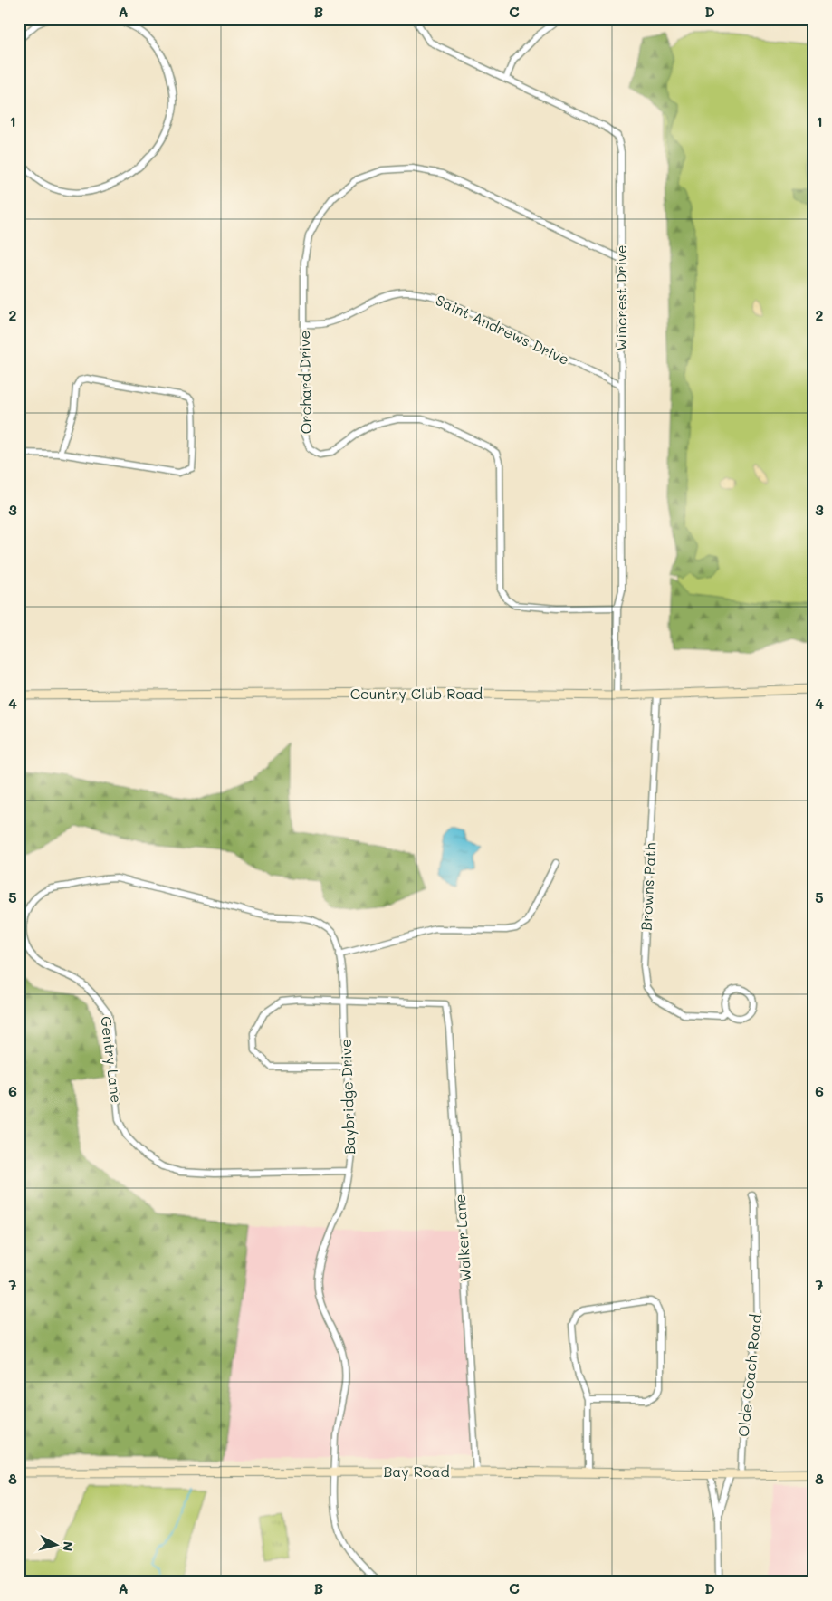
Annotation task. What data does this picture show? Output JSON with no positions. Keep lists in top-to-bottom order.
{
  "streets": {
    "street": [
      "Wincrest Drive",
      "Saint Andrews Drive",
      "Orchard Drive",
      "Country Club Road",
      "Browns Path",
      "Gentry Lane",
      "Baybridge Drive",
      "Walker Lane",
      "Olde Coach Road",
      "Bay Road"
    ]
  },
  "crossings": [
    ["Wincrest Drive", "Saint Andrews Drive"],
    ["Wincrest Drive", "Orchard Drive"],
    ["Wincrest Drive", "Country Club Road"],
    ["Saint Andrews Drive", "Orchard Drive"],
    ["Country Club Road", "Browns Path"],
    ["Gentry Lane", "Baybridge Drive"],
    ["Gentry Lane", "Walker Lane"],
    ["Baybridge Drive", "Walker Lane"],
    ["Baybridge Drive", "Bay Road"],
    ["Walker Lane", "Bay Road"],
    ["Olde Coach Road", "Bay Road"]
  ],
  "north": "right",
  "grid": {
    "columns": [
      "A",
      "B",
      "C",
      "D"
    ],
    "rows": [
      "1",
      "2",
      "3",
      "4",
      "5",
      "6",
      "7",
      "8"
    ]
  }
}
